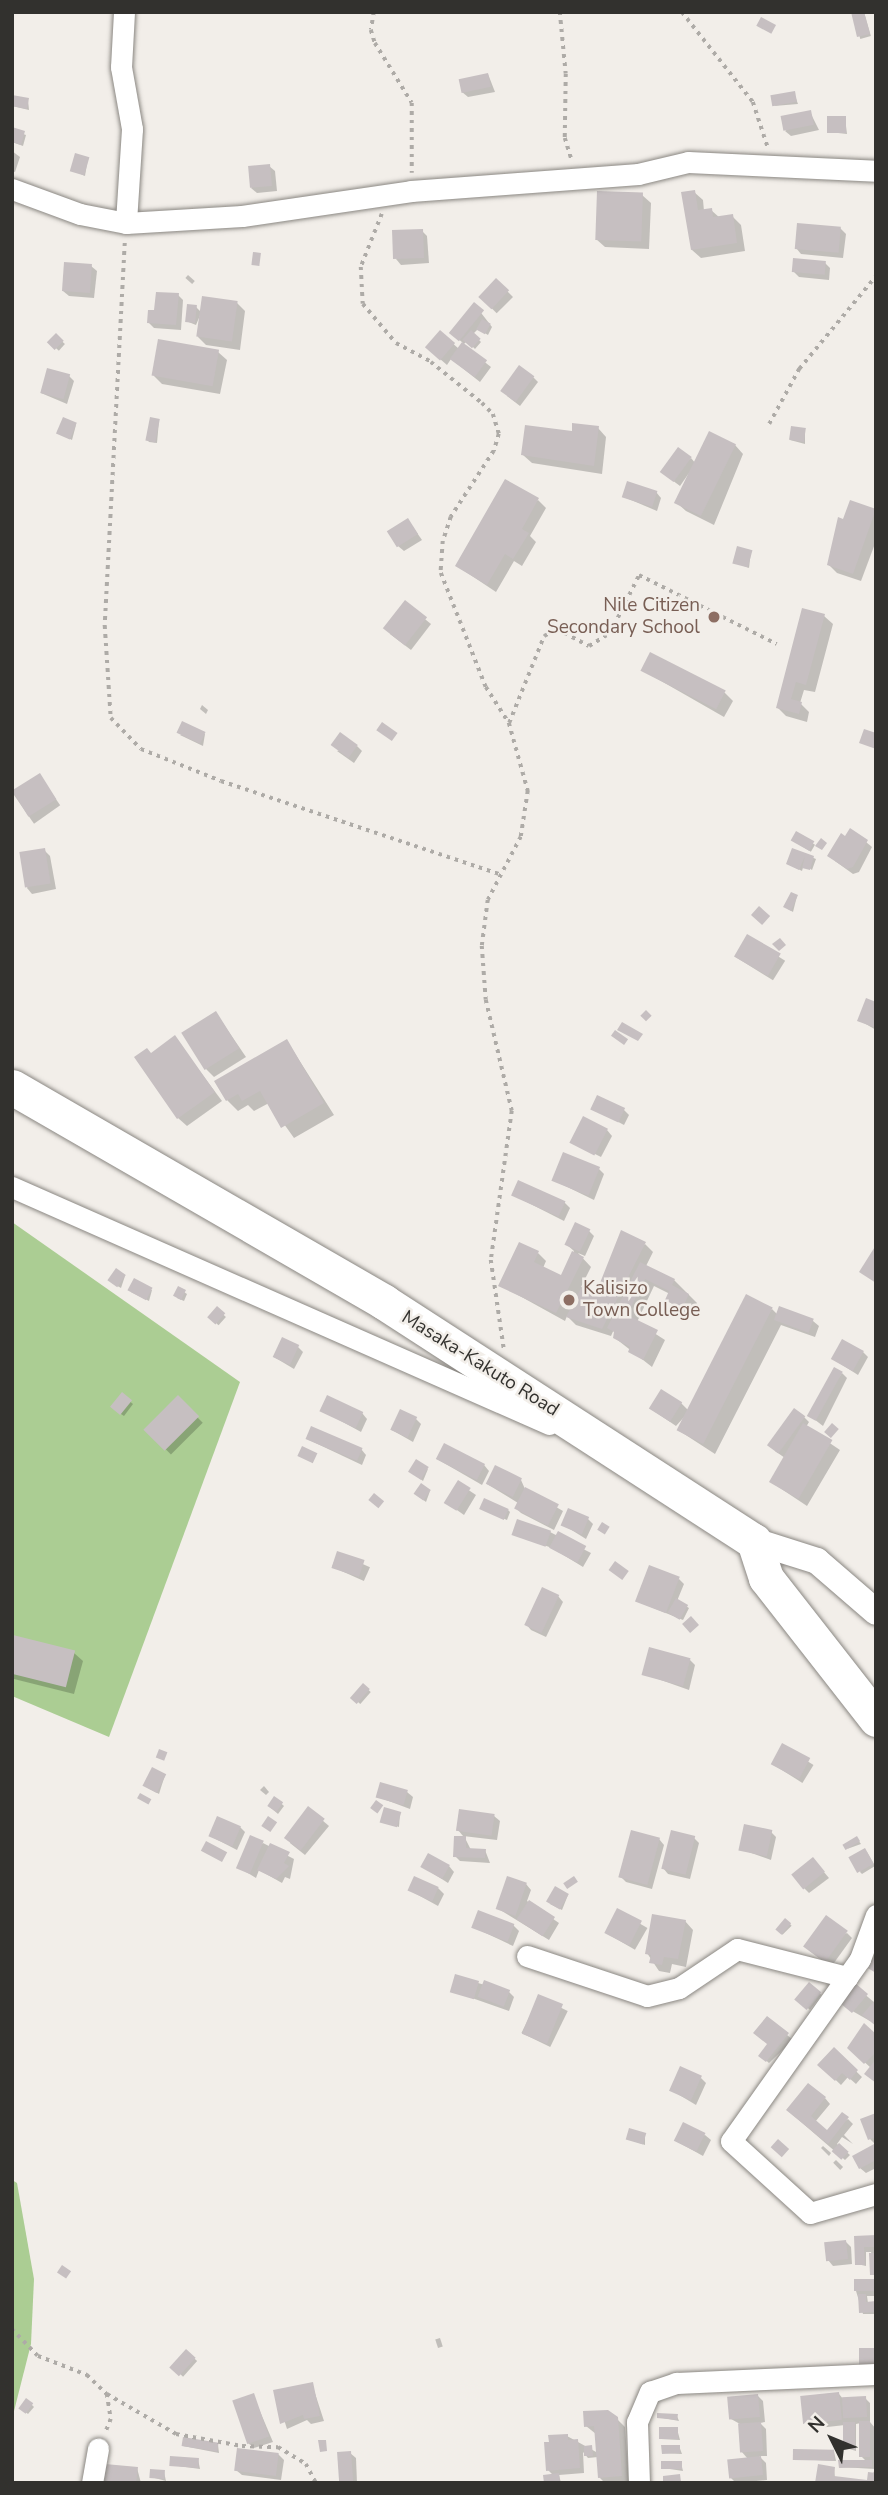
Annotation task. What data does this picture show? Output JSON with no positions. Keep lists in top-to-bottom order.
{
  "streets": {
    "highway": ["Masaka-Kakuto Road"]
  },
  "places": ["Nile Citizen Secondary School", "Kalisizo Town College"],
  "north": "top left"
}
